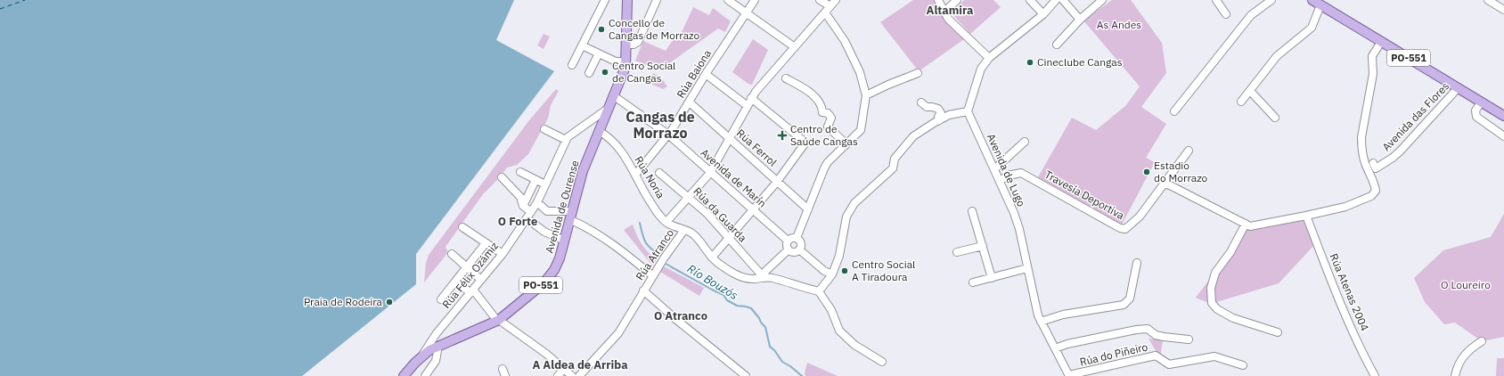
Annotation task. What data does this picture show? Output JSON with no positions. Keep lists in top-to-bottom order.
{
  "streets": {
    "main road": ["PO-551", "Avenida de Ourense"],
    "street": [
      "Rúa Baiona",
      "Avenida das Flores",
      "Rúa Ferrol",
      "Avenida de Lugo",
      "Rúa Noria",
      "Avenida de Marín",
      "Travesía Deportiva",
      "Rúa da Guarda",
      "Rúa Atranco",
      "Rúa Félix Ozámiz",
      "Rúa Atenas 2004",
      "Rúa do Piñeiro"
    ]
  },
  "crossings": [
    ["PO-551", "Avenida das Flores"],
    ["PO-551", "Avenida de Marín"],
    ["PO-551", "Avenida de Ourense"],
    ["Rúa Baiona", "Rúa Ferrol"],
    ["Rúa Baiona", "Rúa Noria"],
    ["Rúa Baiona", "Avenida de Marín"],
    ["Avenida de Lugo", "Travesía Deportiva"],
    ["Avenida de Lugo", "Rúa do Piñeiro"],
    ["Rúa Noria", "Avenida de Ourense"],
    ["Rúa Noria", "Rúa da Guarda"],
    ["Rúa Noria", "Rúa Atranco"],
    ["Avenida de Marín", "Avenida de Ourense"],
    ["Avenida de Ourense", "Rúa Félix Ozámiz"]
  ],
  "districts": [
    "Altamira",
    "Cangas de Morrazo",
    "O Forte",
    "O Atranco",
    "A Aldea de Arriba"
  ],
  "water": ["Río Bouzós"],
  "parks": ["As Andes", "O Loureiro"],
  "places": {
    "other": [
      "Concello de Cangas de Morrazo",
      "Cineclube Cangas",
      "Centro Social de Cangas",
      "Estadio do Morrazo",
      "Centro Social A Tiradoura",
      "Praia de Rodeira"
    ],
    "health": ["Centro de Saúde Cangas"]
  }
}
